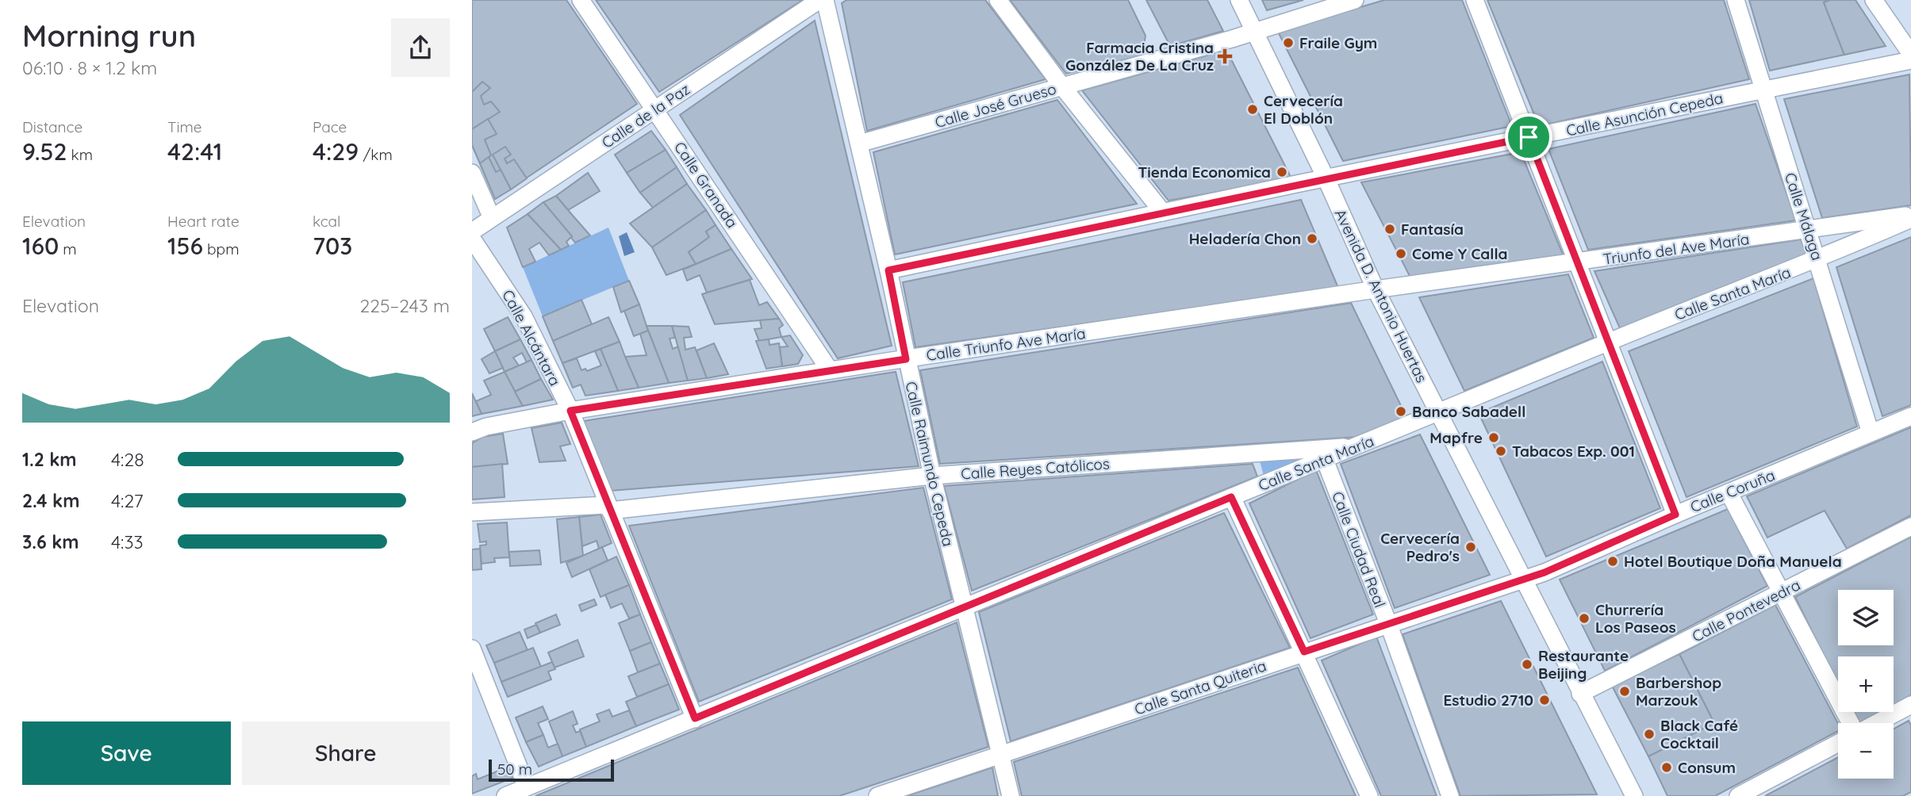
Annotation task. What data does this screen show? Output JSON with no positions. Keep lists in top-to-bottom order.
{
  "streets": {
    "street": [
      "Calle José Grueso",
      "Calle Asunción Cepeda",
      "Calle de la Paz",
      "Calle Granada",
      "Calle Málaga",
      "Triunfo del Ave María",
      "Calle Santa María",
      "Avenida D. Antonio Huertas",
      "Calle Alcántara",
      "Calle Triunfo Ave María",
      "Calle Raimundo Cepeda",
      "Calle Reyes Católicos",
      "Calle Coruña",
      "Calle Ciudad Real",
      "Calle Pontevedra",
      "Calle Santa Quiteria"
    ]
  },
  "crossings": [
    ["Calle José Grueso", "Avenida D. Antonio Huertas"],
    ["Calle José Grueso", "Calle Raimundo Cepeda"],
    ["Calle Asunción Cepeda", "Calle Málaga"],
    ["Calle Asunción Cepeda", "Avenida D. Antonio Huertas"],
    ["Calle Asunción Cepeda", "Calle Raimundo Cepeda"],
    ["Calle de la Paz", "Calle Granada"],
    ["Calle Granada", "Calle Triunfo Ave María"],
    ["Calle Málaga", "Triunfo del Ave María"],
    ["Calle Málaga", "Calle Santa María"],
    ["Calle Málaga", "Calle Coruña"],
    ["Triunfo del Ave María", "Calle Santa María"],
    ["Triunfo del Ave María", "Avenida D. Antonio Huertas"],
    ["Triunfo del Ave María", "Calle Triunfo Ave María"],
    ["Calle Santa María", "Avenida D. Antonio Huertas"],
    ["Calle Santa María", "Calle Alcántara"],
    ["Calle Santa María", "Calle Raimundo Cepeda"],
    ["Calle Santa María", "Calle Reyes Católicos"],
    ["Calle Santa María", "Calle Ciudad Real"],
    ["Avenida D. Antonio Huertas", "Calle Triunfo Ave María"],
    ["Avenida D. Antonio Huertas", "Calle Coruña"],
    ["Avenida D. Antonio Huertas", "Calle Pontevedra"],
    ["Avenida D. Antonio Huertas", "Calle Santa Quiteria"],
    ["Calle Alcántara", "Calle Triunfo Ave María"],
    ["Calle Alcántara", "Calle Reyes Católicos"],
    ["Calle Triunfo Ave María", "Calle Raimundo Cepeda"],
    ["Calle Raimundo Cepeda", "Calle Reyes Católicos"],
    ["Calle Raimundo Cepeda", "Calle Santa Quiteria"],
    ["Calle Coruña", "Calle Santa Quiteria"],
    ["Calle Ciudad Real", "Calle Santa Quiteria"]
  ],
  "places": {
    "other": [
      "Fraile Gym",
      "Cervecería El Doblón",
      "Tienda Economica",
      "Fantasía",
      "Heladería Chon",
      "Come Y Calla",
      "Banco Sabadell",
      "Mapfre",
      "Tabacos Exp. 001",
      "Cervecería Pedro's",
      "Hotel Boutique Doña Manuela",
      "Churrería Los Paseos",
      "Restaurante Beijing",
      "Barbershop Marzouk",
      "Estudio 2710",
      "Black Café Cocktail",
      "Consum"
    ],
    "health": ["Farmacia Cristina González De La Cruz"]
  },
  "scale_bar": "50 m",
  "page": {
    "heading": ["Morning run", "06:10 · 8 × 1.2 km"],
    "stats": [
      ["Distance", "9.52 km"],
      ["Time", "42:41"],
      ["Pace", "4:29 /km"],
      ["Elevation", "160 m"],
      ["Heart rate", "156 bpm"],
      ["kcal", "703"]
    ],
    "chart": ["Elevation", "225–243 m"],
    "list": [
      {
        "name": "1.2 km",
        "note": "4:28"
      },
      {
        "name": "2.4 km",
        "note": "4:27"
      },
      {
        "name": "3.6 km",
        "note": "4:33"
      }
    ],
    "map_buttons": ["+", "−"],
    "buttons": ["Save", "Share"],
    "scale": "50 m"
  }
}
